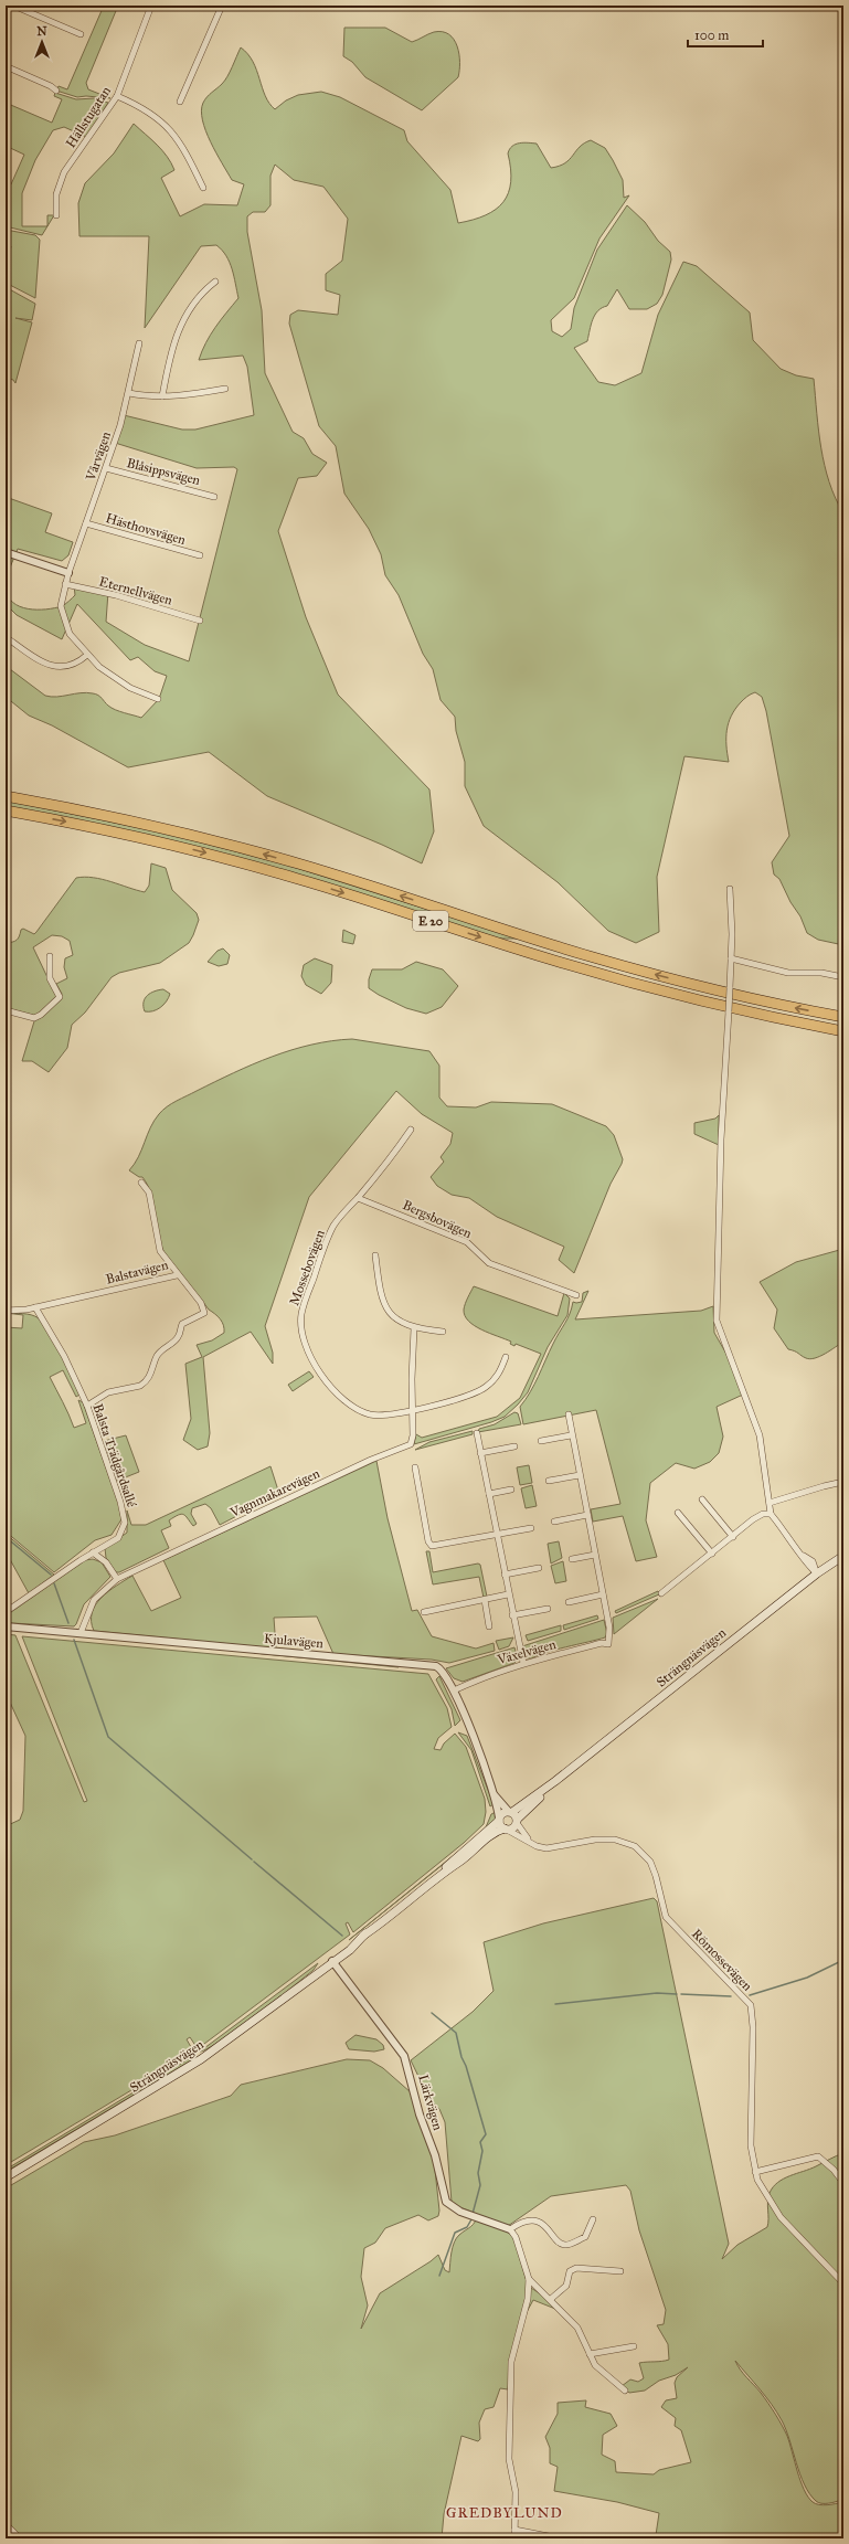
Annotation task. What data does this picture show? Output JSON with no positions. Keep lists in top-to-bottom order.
{
  "streets": {
    "highway": ["E 20"],
    "main road": ["Strängnäsvägen"],
    "street": [
      "Hällstugatan",
      "Vårvägen",
      "Blåsippsvägen",
      "Hästhovsvägen",
      "Eternellvägen",
      "Bergsbovägen",
      "Mossebovägen",
      "Balstavägen",
      "Balsta Trädgårdsallé",
      "Vagnmakarevägen",
      "Kjulavägen",
      "Växelvägen",
      "Römossevägen",
      "Lärkvägen"
    ]
  },
  "crossings": [
    ["Vårvägen", "Blåsippsvägen"],
    ["Vårvägen", "Hästhovsvägen"],
    ["Vårvägen", "Eternellvägen"],
    ["Bergsbovägen", "Mossebovägen"],
    ["Mossebovägen", "Vagnmakarevägen"],
    ["Balstavägen", "Balsta Trädgårdsallé"],
    ["Vagnmakarevägen", "Kjulavägen"],
    ["Kjulavägen", "Växelvägen"],
    ["Kjulavägen", "Strängnäsvägen"],
    ["Kjulavägen", "Römossevägen"],
    ["Strängnäsvägen", "Römossevägen"],
    ["Strängnäsvägen", "Lärkvägen"]
  ],
  "districts": ["GREDBYLUND"],
  "scale_bar": "100 m",
  "north": "top"
}
